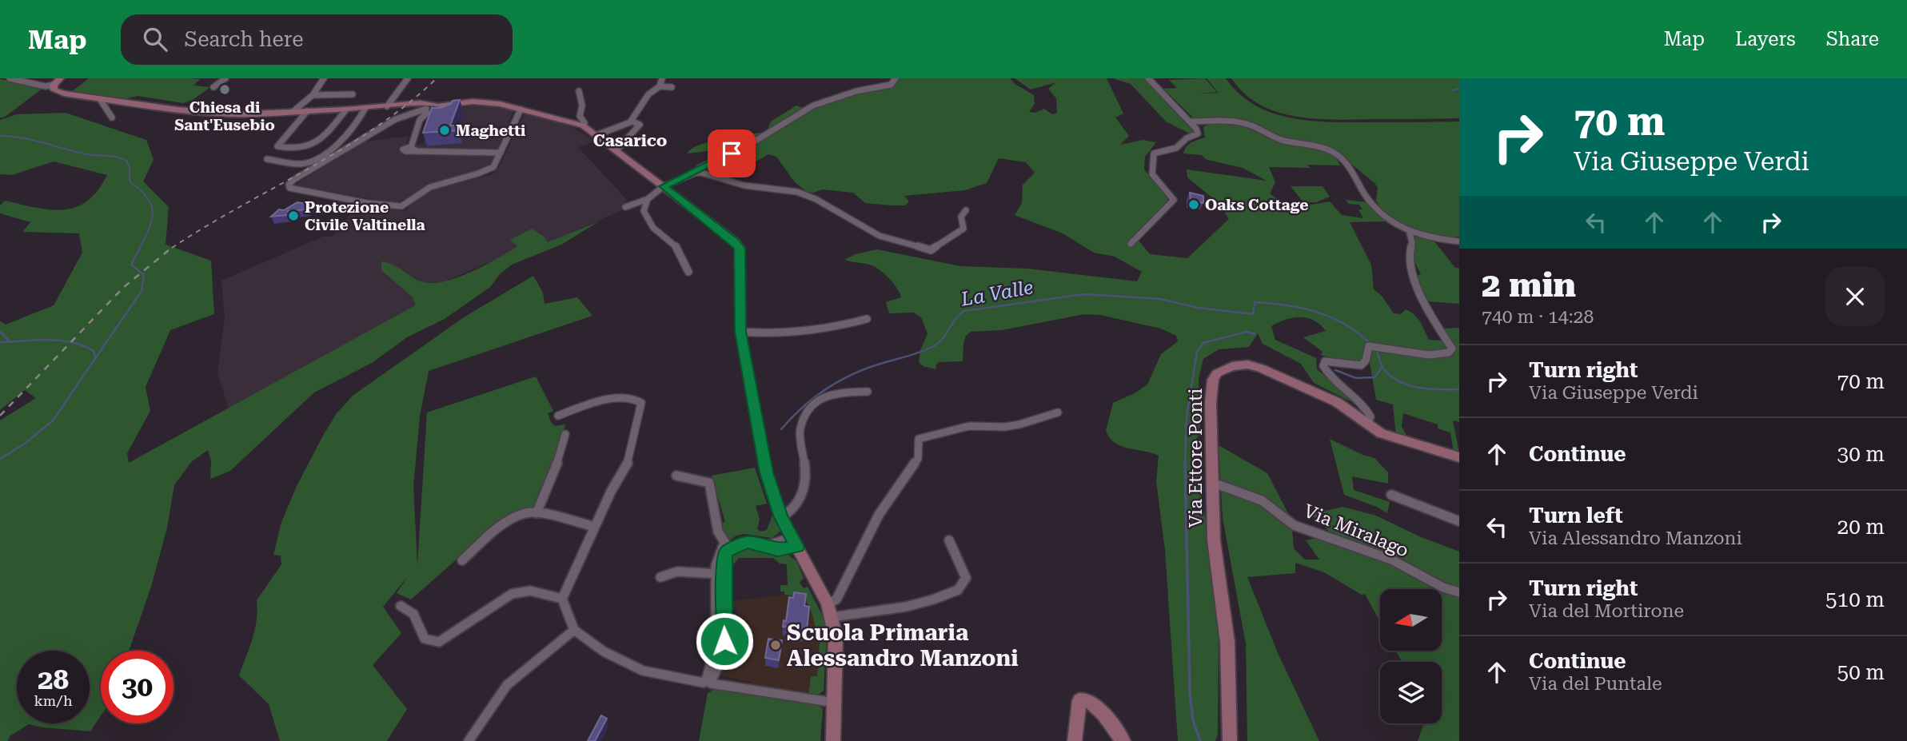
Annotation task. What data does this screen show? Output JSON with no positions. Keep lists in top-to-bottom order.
{
  "streets": {
    "street": ["Via Ettore Ponti", "Via Miralago"]
  },
  "crossings": [
    ["Via Ettore Ponti", "Via Miralago"]
  ],
  "districts": ["Casarico"],
  "water": ["La Valle"],
  "places": [
    "Chiesa di Sant'Eusebio",
    "Maghetti",
    "Oaks Cottage",
    "Protezione Civile Valtinella",
    "Scuola Primaria Alessandro Manzoni"
  ],
  "north": "left",
  "page": {
    "header": "Map",
    "search": "Search here",
    "nav": ["Map", "Layers", "Share"],
    "turn": ["70 m", "Via Giuseppe Verdi"],
    "heading": ["2 min", "740 m · 14:28"],
    "list": [
      {
        "name": "Turn right",
        "note": "Via Giuseppe Verdi",
        "value": "70 m"
      },
      {
        "name": "Continue",
        "value": "30 m"
      },
      {
        "name": "Turn left",
        "note": "Via Alessandro Manzoni",
        "value": "20 m"
      },
      {
        "name": "Turn right",
        "note": "Via del Mortirone",
        "value": "510 m"
      },
      {
        "name": "Continue",
        "note": "Via del Puntale",
        "value": "50 m"
      }
    ],
    "speed": "28 km/h",
    "limit": "30"
  }
}
